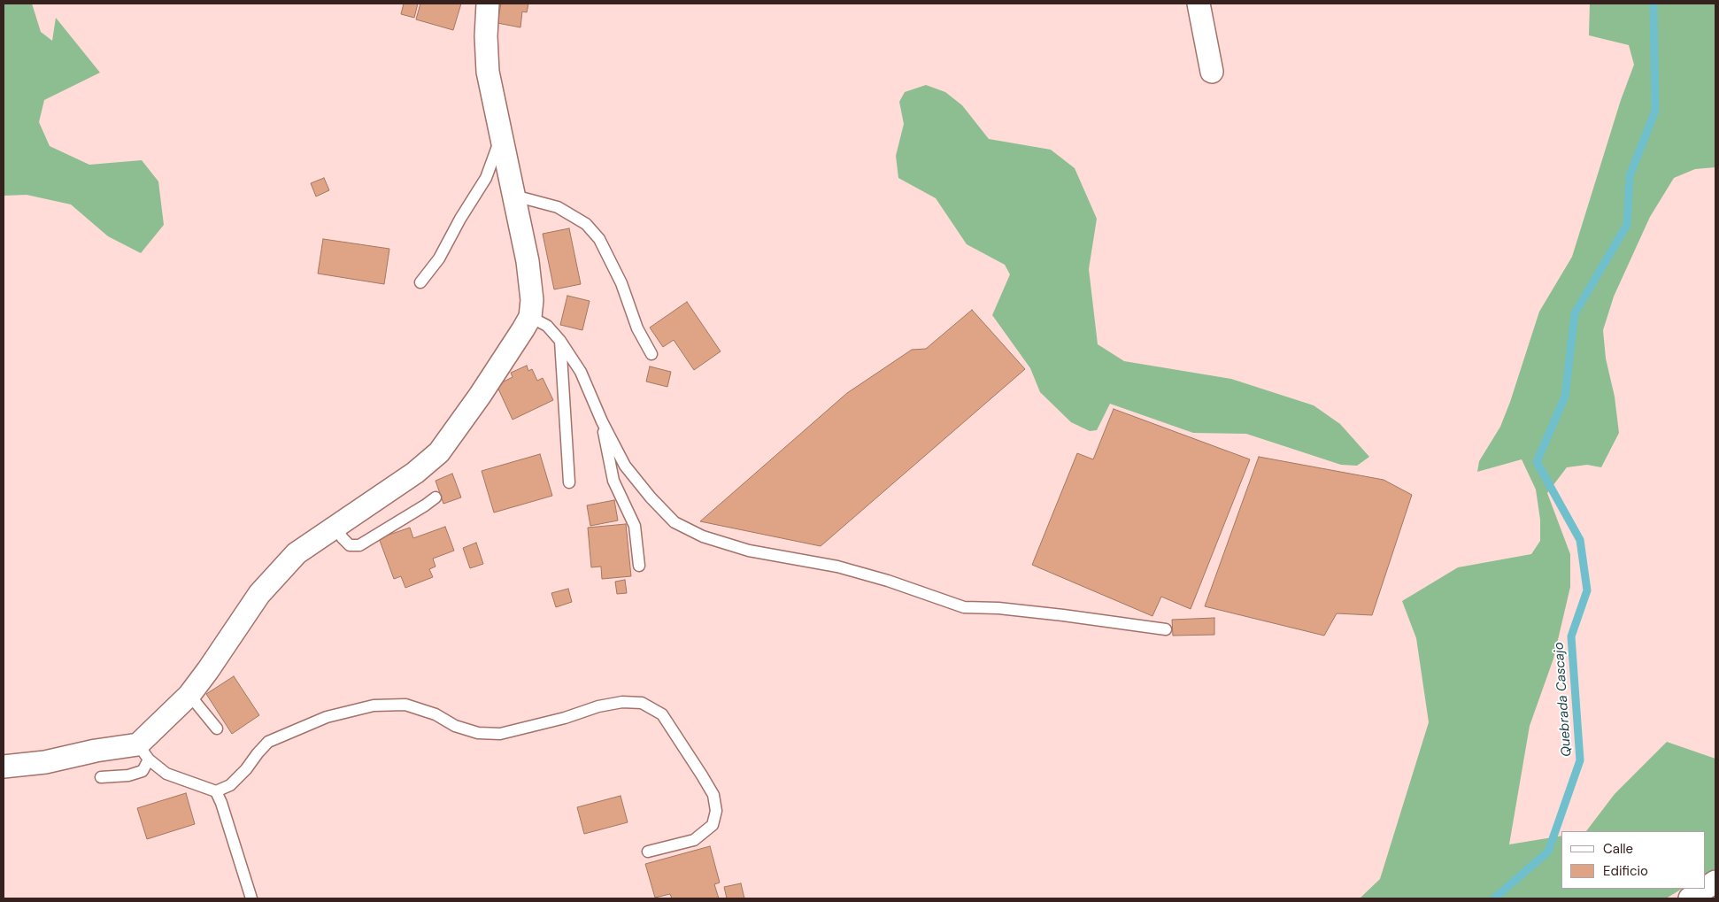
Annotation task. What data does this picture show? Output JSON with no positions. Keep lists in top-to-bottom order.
{
  "water": ["Quebrada Cascajo"],
  "legend": ["Calle", "Edificio"]
}
